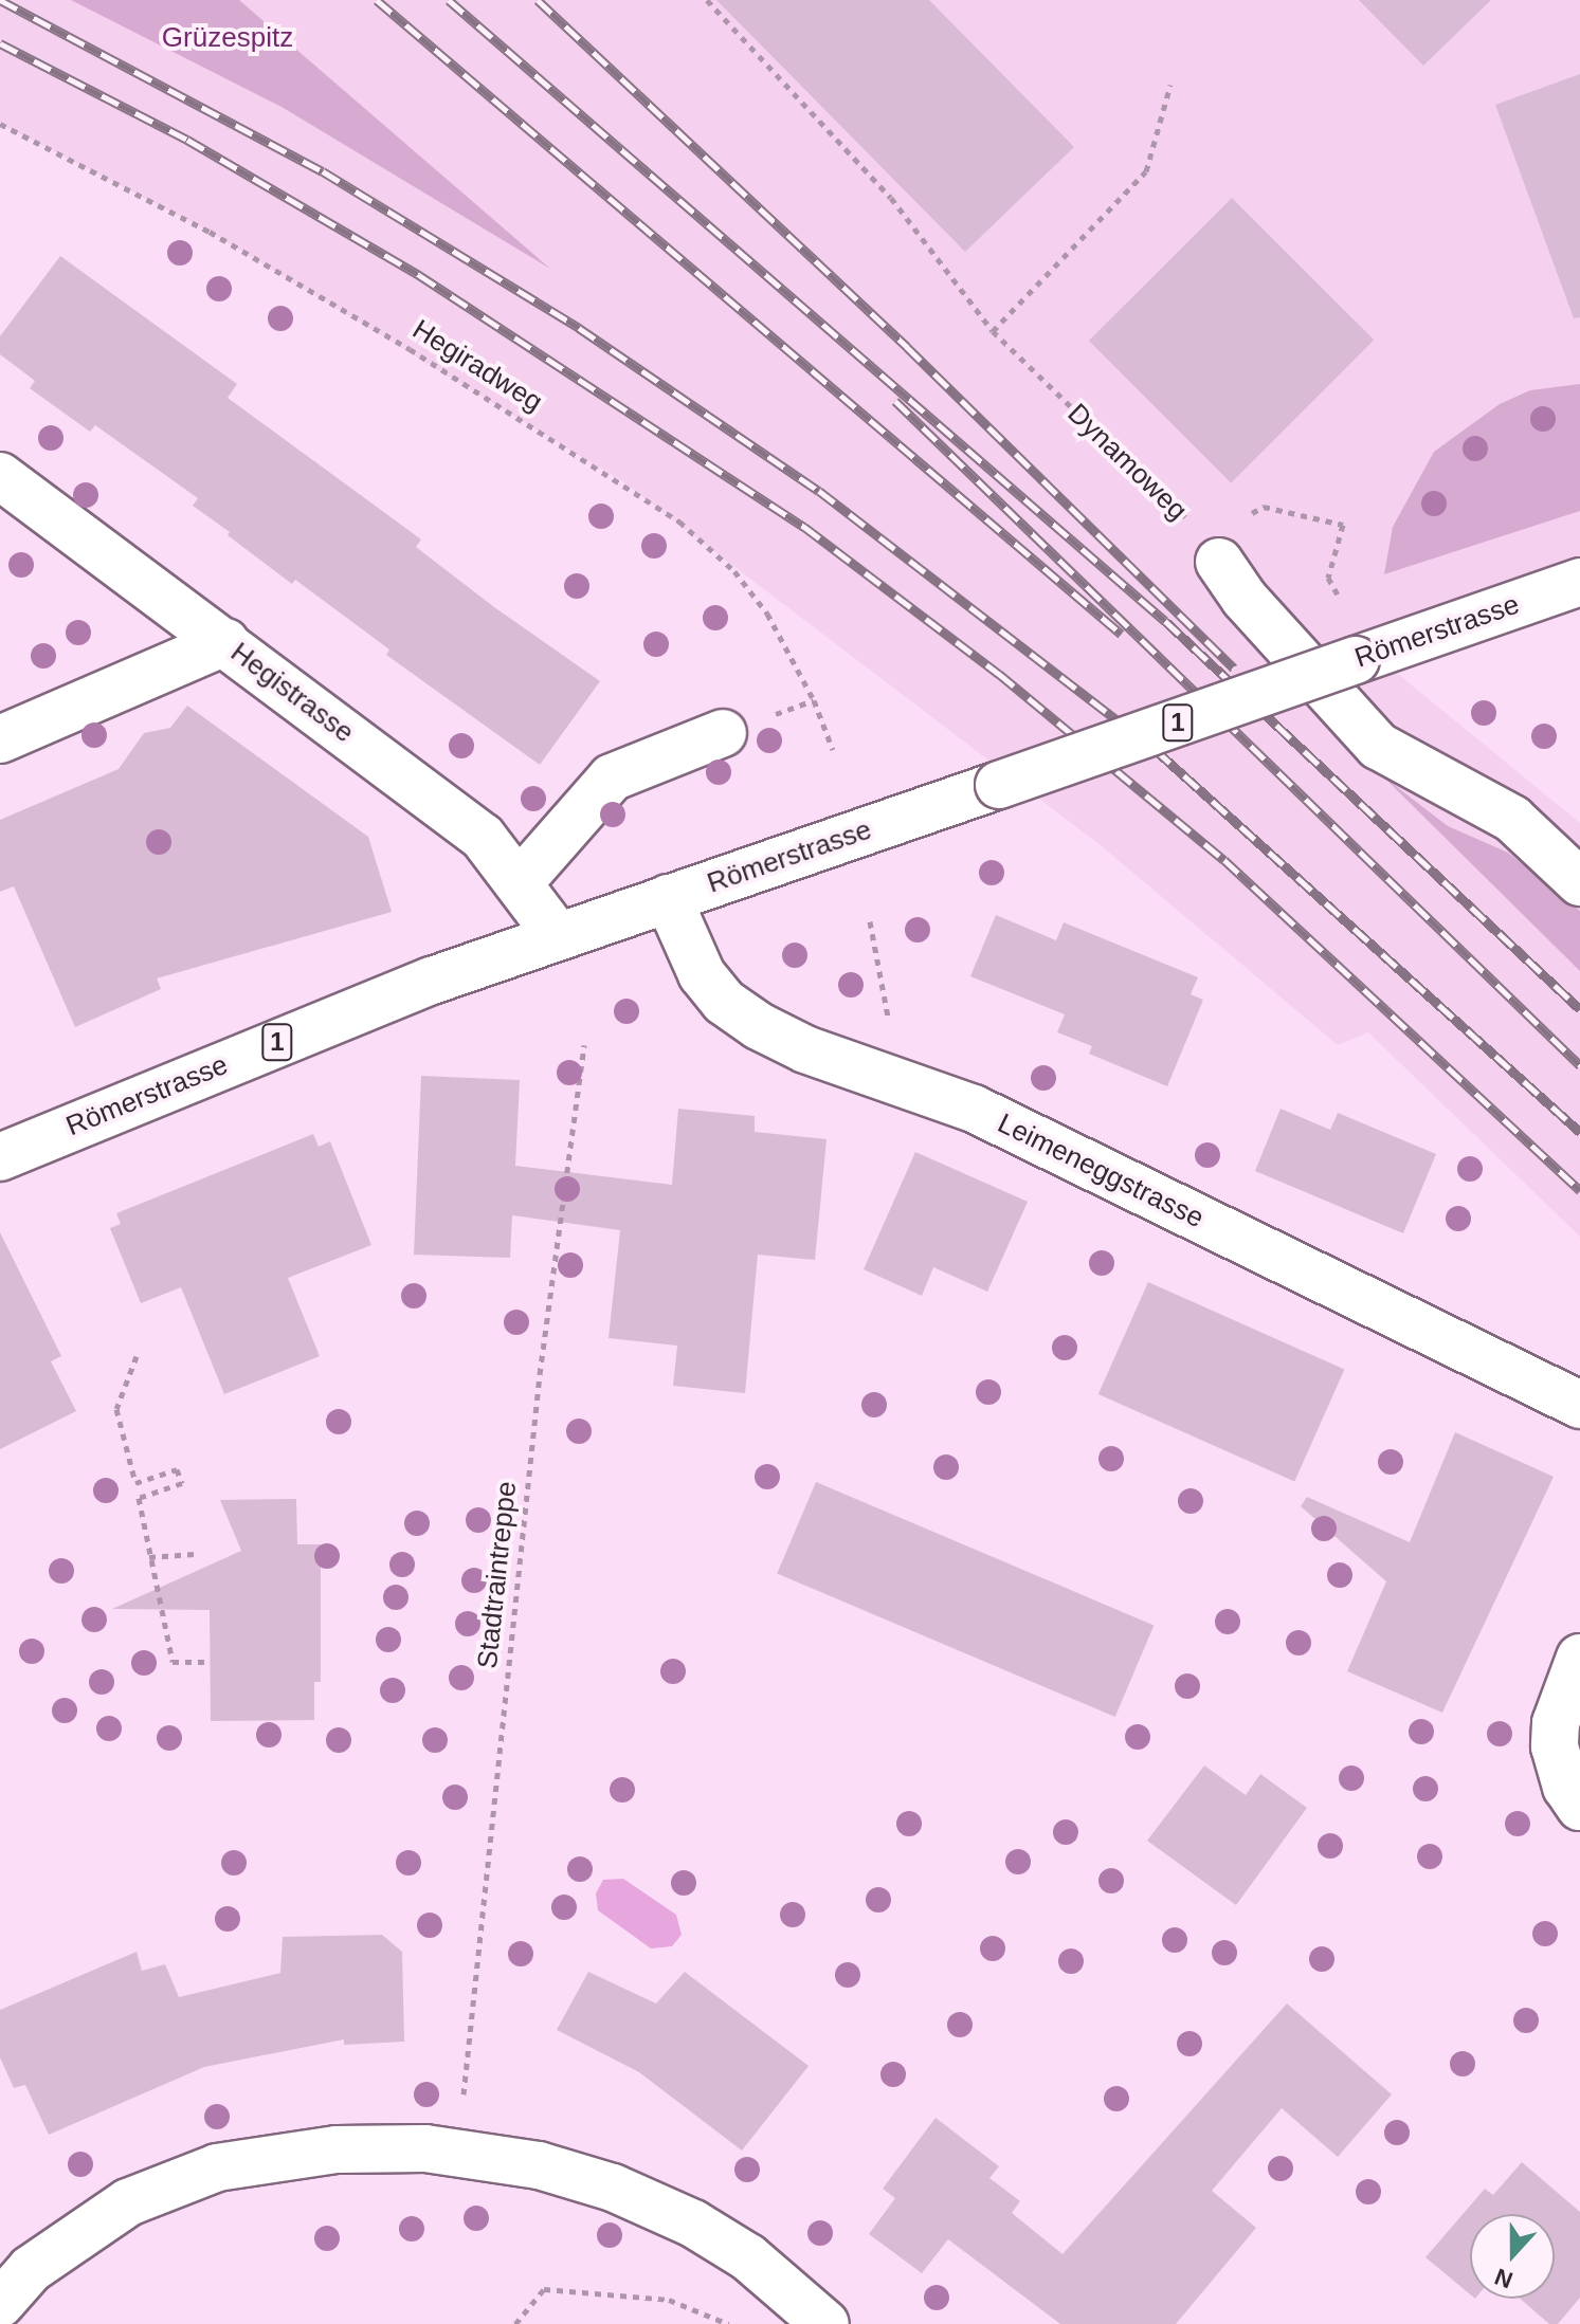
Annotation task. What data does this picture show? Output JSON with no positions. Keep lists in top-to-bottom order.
{
  "streets": {
    "street": [
      "Römerstrasse",
      "Hegistrasse",
      "1",
      "Leimeneggstrasse"
    ],
    "path": ["Hegiradweg", "Dynamoweg", "Stadtraintreppe"]
  },
  "crossings": [
    ["Römerstrasse", "Hegistrasse"],
    ["Römerstrasse", "Leimeneggstrasse"]
  ],
  "parks": ["Grüzespitz"],
  "north": "bottom"
}
